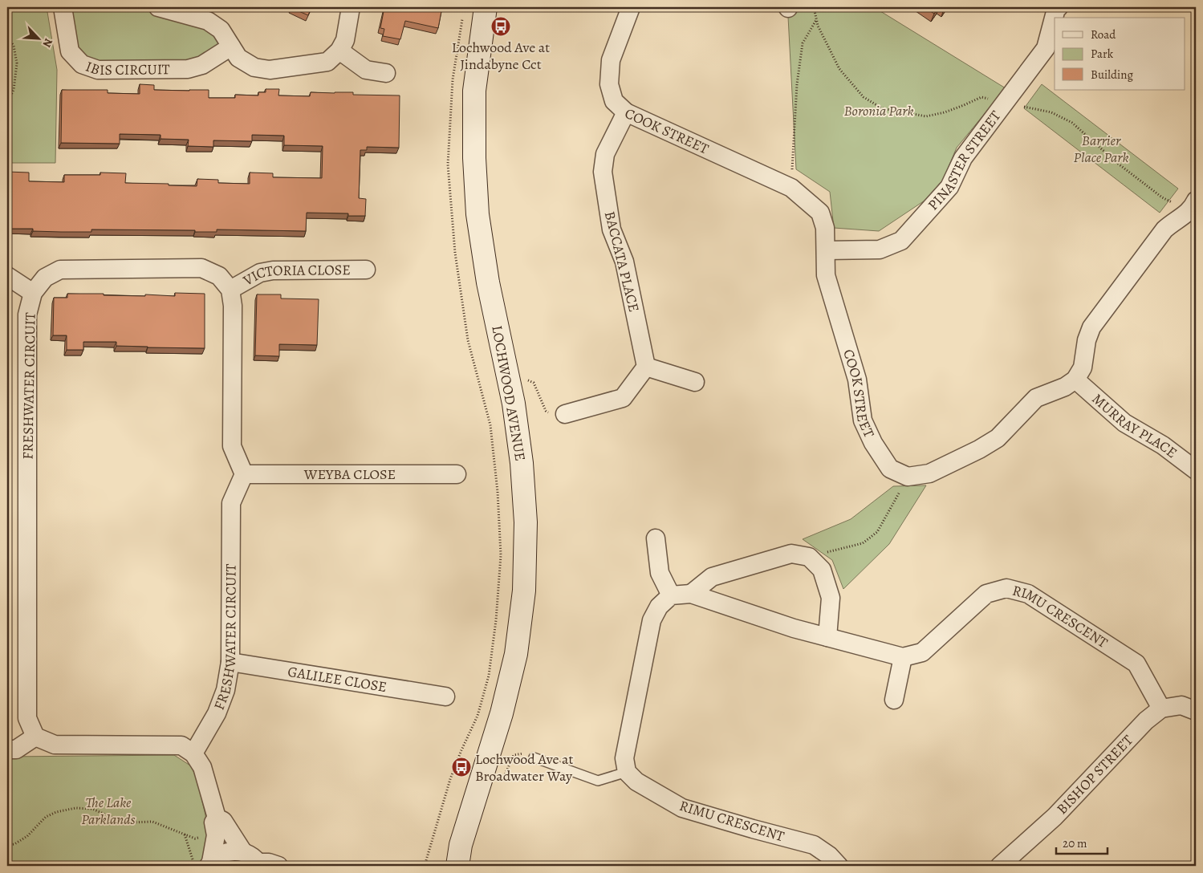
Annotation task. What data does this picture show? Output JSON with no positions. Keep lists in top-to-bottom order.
{
  "streets": {
    "street": [
      "IBIS CIRCUIT",
      "COOK STREET",
      "PINASTER STREET",
      "BACCATA PLACE",
      "VICTORIA CLOSE",
      "FRESHWATER CIRCUIT",
      "LOCHWOOD AVENUE",
      "MURRAY PLACE",
      "WEYBA CLOSE",
      "RIMU CRESCENT",
      "GALILEE CLOSE",
      "BISHOP STREET"
    ]
  },
  "crossings": [
    ["COOK STREET", "PINASTER STREET"],
    ["COOK STREET", "BACCATA PLACE"],
    ["VICTORIA CLOSE", "FRESHWATER CIRCUIT"],
    ["FRESHWATER CIRCUIT", "WEYBA CLOSE"],
    ["FRESHWATER CIRCUIT", "GALILEE CLOSE"],
    ["RIMU CRESCENT", "BISHOP STREET"]
  ],
  "parks": ["Boronia Park", "Barrier Place Park", "The Lake Parklands"],
  "places": {
    "bus stop": ["Lochwood Ave at Jindabyne Cct", "Lochwood Ave at Broadwater Way"]
  },
  "legend": ["Road", "Park", "Building"],
  "scale_bar": "20 m",
  "north": "bottom right"
}
